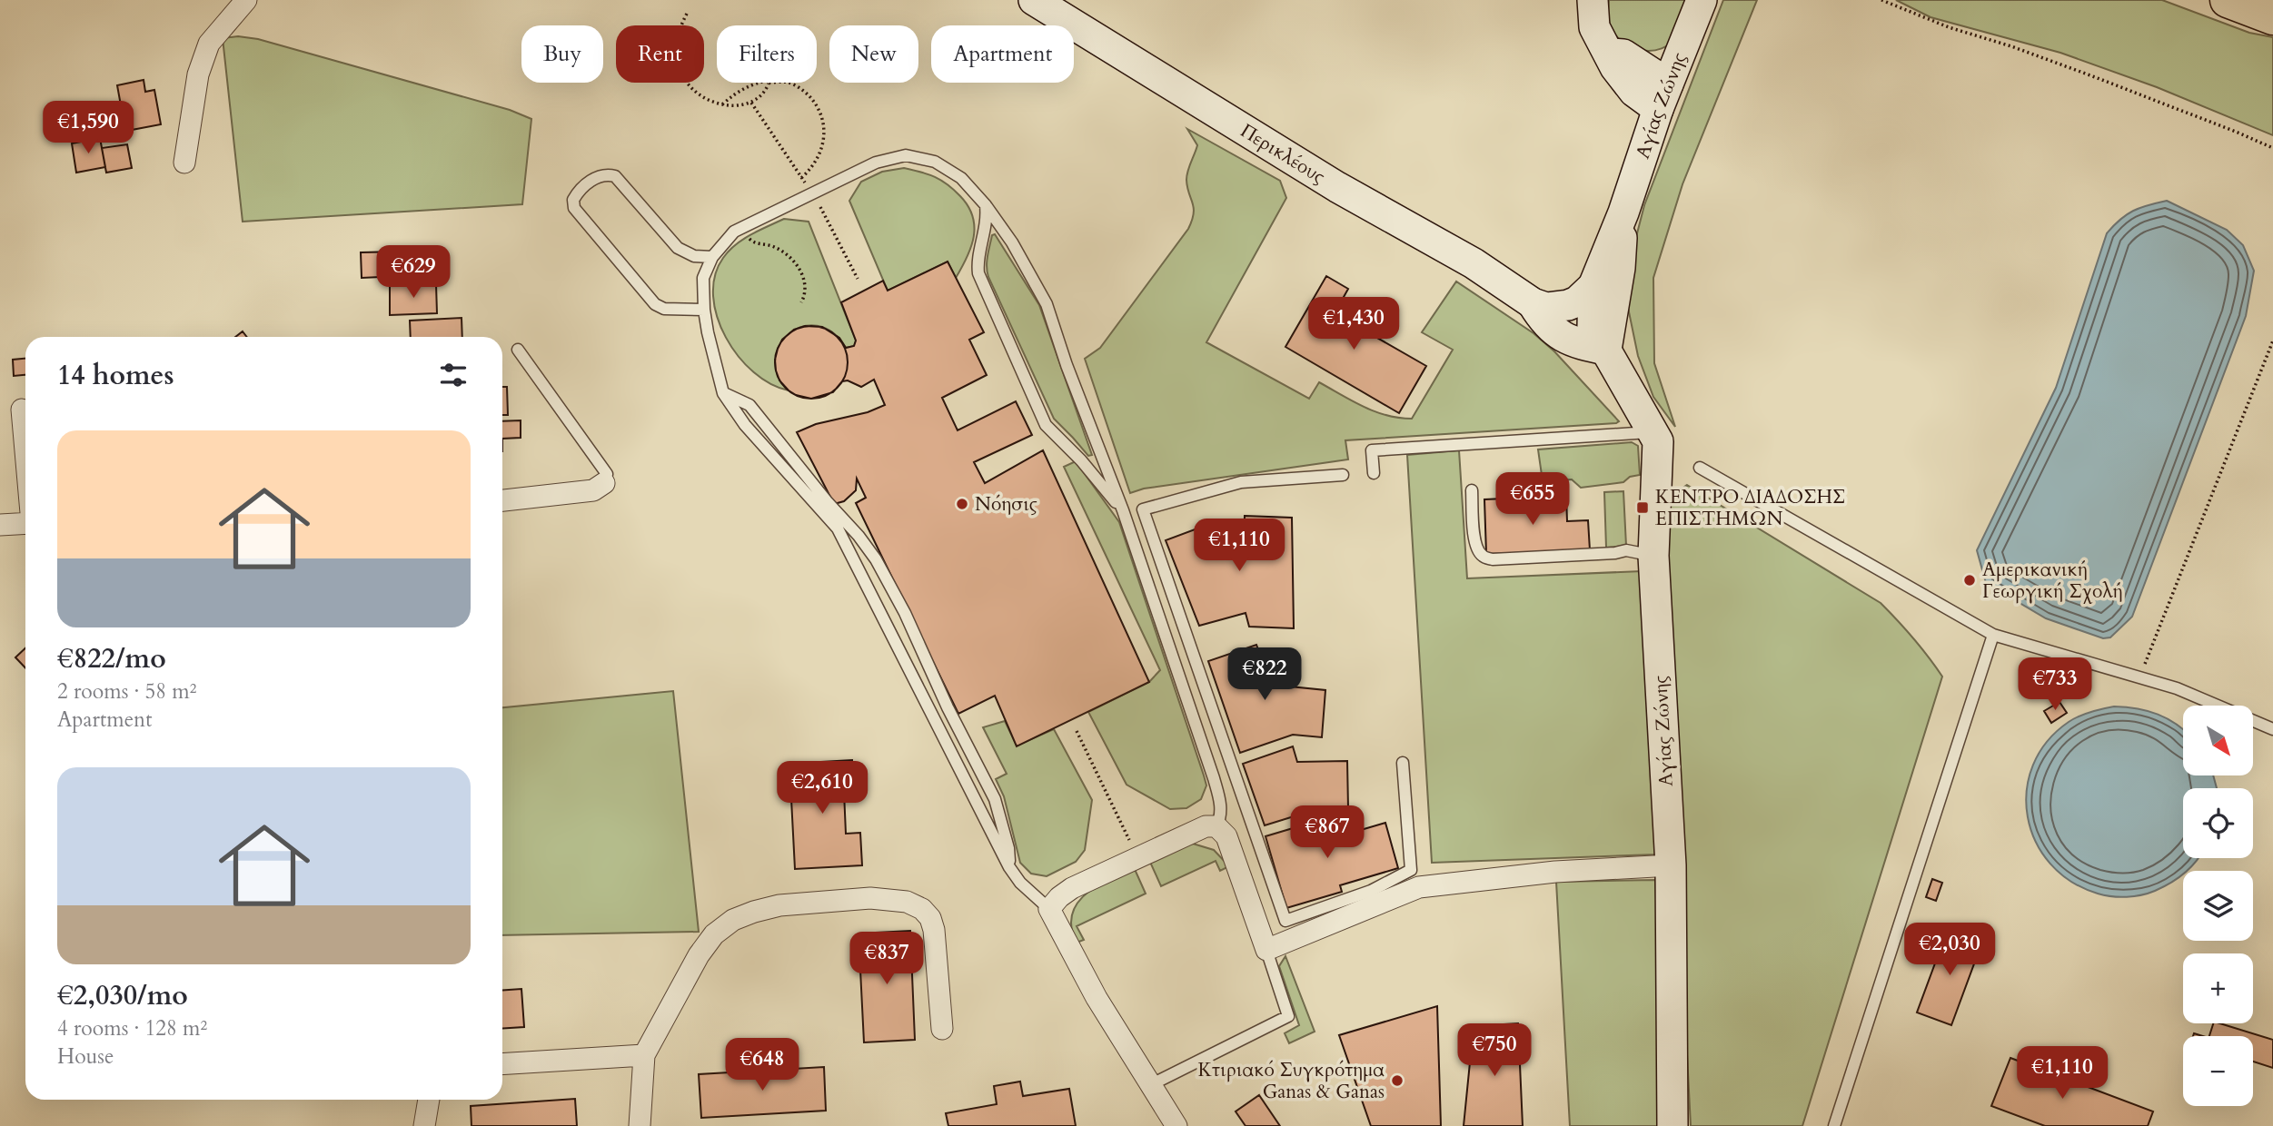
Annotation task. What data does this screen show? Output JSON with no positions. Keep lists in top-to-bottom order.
{
  "streets": {
    "street": ["Αγίας Ζώνης", "Περικλέους"]
  },
  "crossings": [
    ["Αγίας Ζώνης", "Περικλέους"]
  ],
  "places": {
    "other": ["Νόησις", "Αμερικανική Γεωργική Σχολή", "Κτιριακό Συγκρότημα Ganas & Ganas"],
    "transit": ["ΚΕΝΤΡΟ ΔΙΑΔΟΣΗΣ ΕΠΙΣΤΗΜΩΝ"]
  },
  "north": "bottom right",
  "page": {
    "chip": [
      "Buy",
      "Rent",
      "Filters",
      "New",
      "Apartment"
    ],
    "price": [
      "€1,590",
      "€629",
      "€1,430",
      "€655",
      "€1,110",
      "€822",
      "€733",
      "€2,610",
      "€867",
      "€2,030",
      "€837",
      "€750",
      "€648",
      "€1,110"
    ],
    "heading": "14 homes",
    "list": [
      {
        "name": "€822/mo",
        "note": "2 rooms · 58 m² · Apartment"
      },
      {
        "name": "€2,030/mo",
        "note": "4 rooms · 128 m² · House"
      }
    ],
    "map_buttons": ["+", "−"]
  }
}
